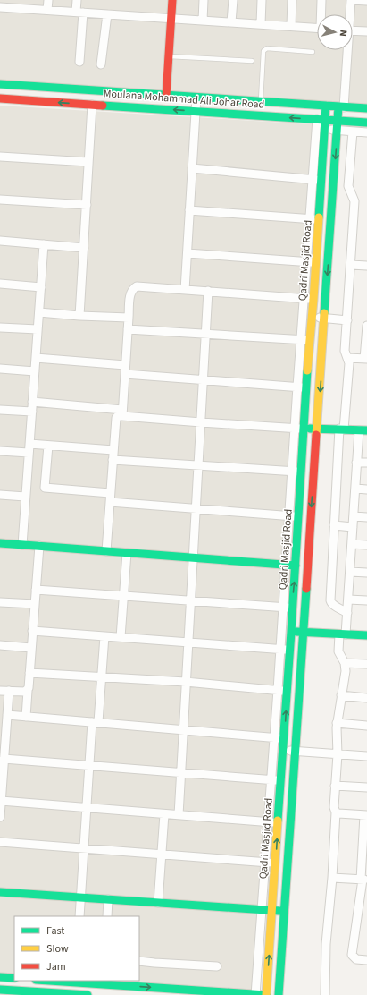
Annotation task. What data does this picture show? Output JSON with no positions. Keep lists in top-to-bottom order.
{
  "streets": {
    "street": ["Moulana Mohammad Ali Johar Road", "Qadri Masjid Road"]
  },
  "crossings": [
    ["Moulana Mohammad Ali Johar Road", "Qadri Masjid Road"]
  ],
  "legend": ["Fast", "Slow", "Jam"],
  "north": "right"
}
